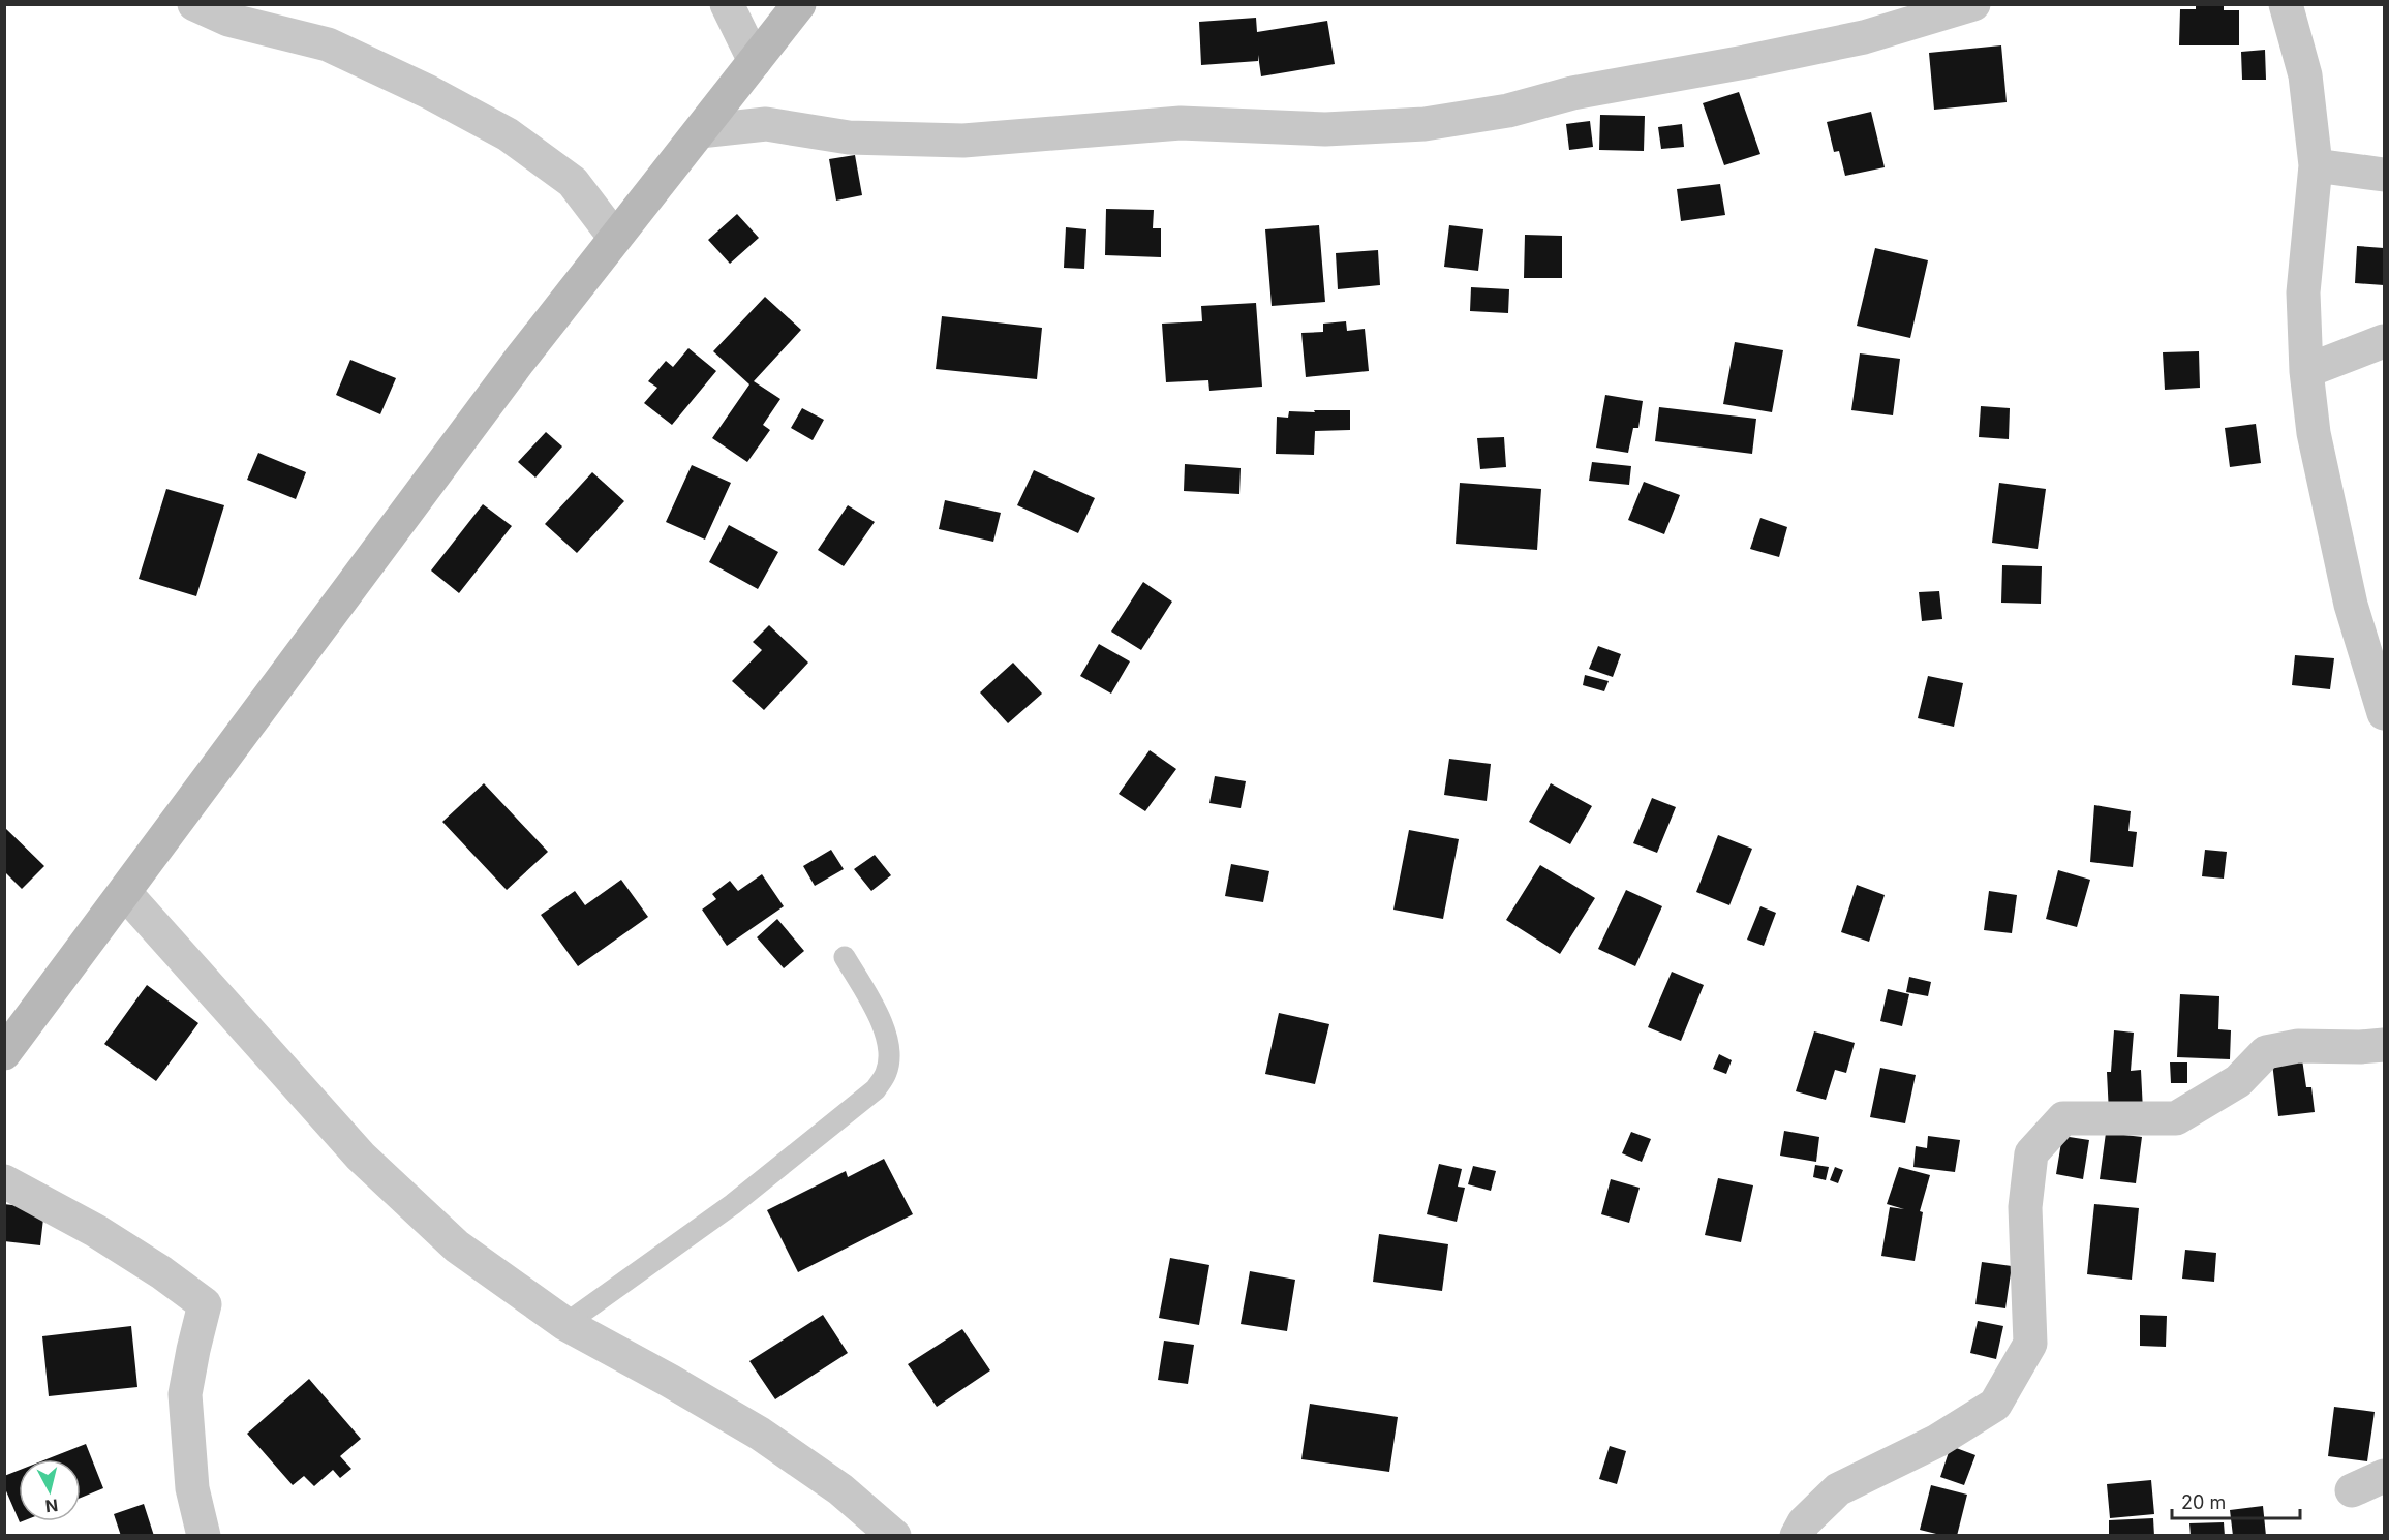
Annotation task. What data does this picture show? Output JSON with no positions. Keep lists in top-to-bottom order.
{
  "scale_bar": "20 m",
  "north": "bottom"
}
